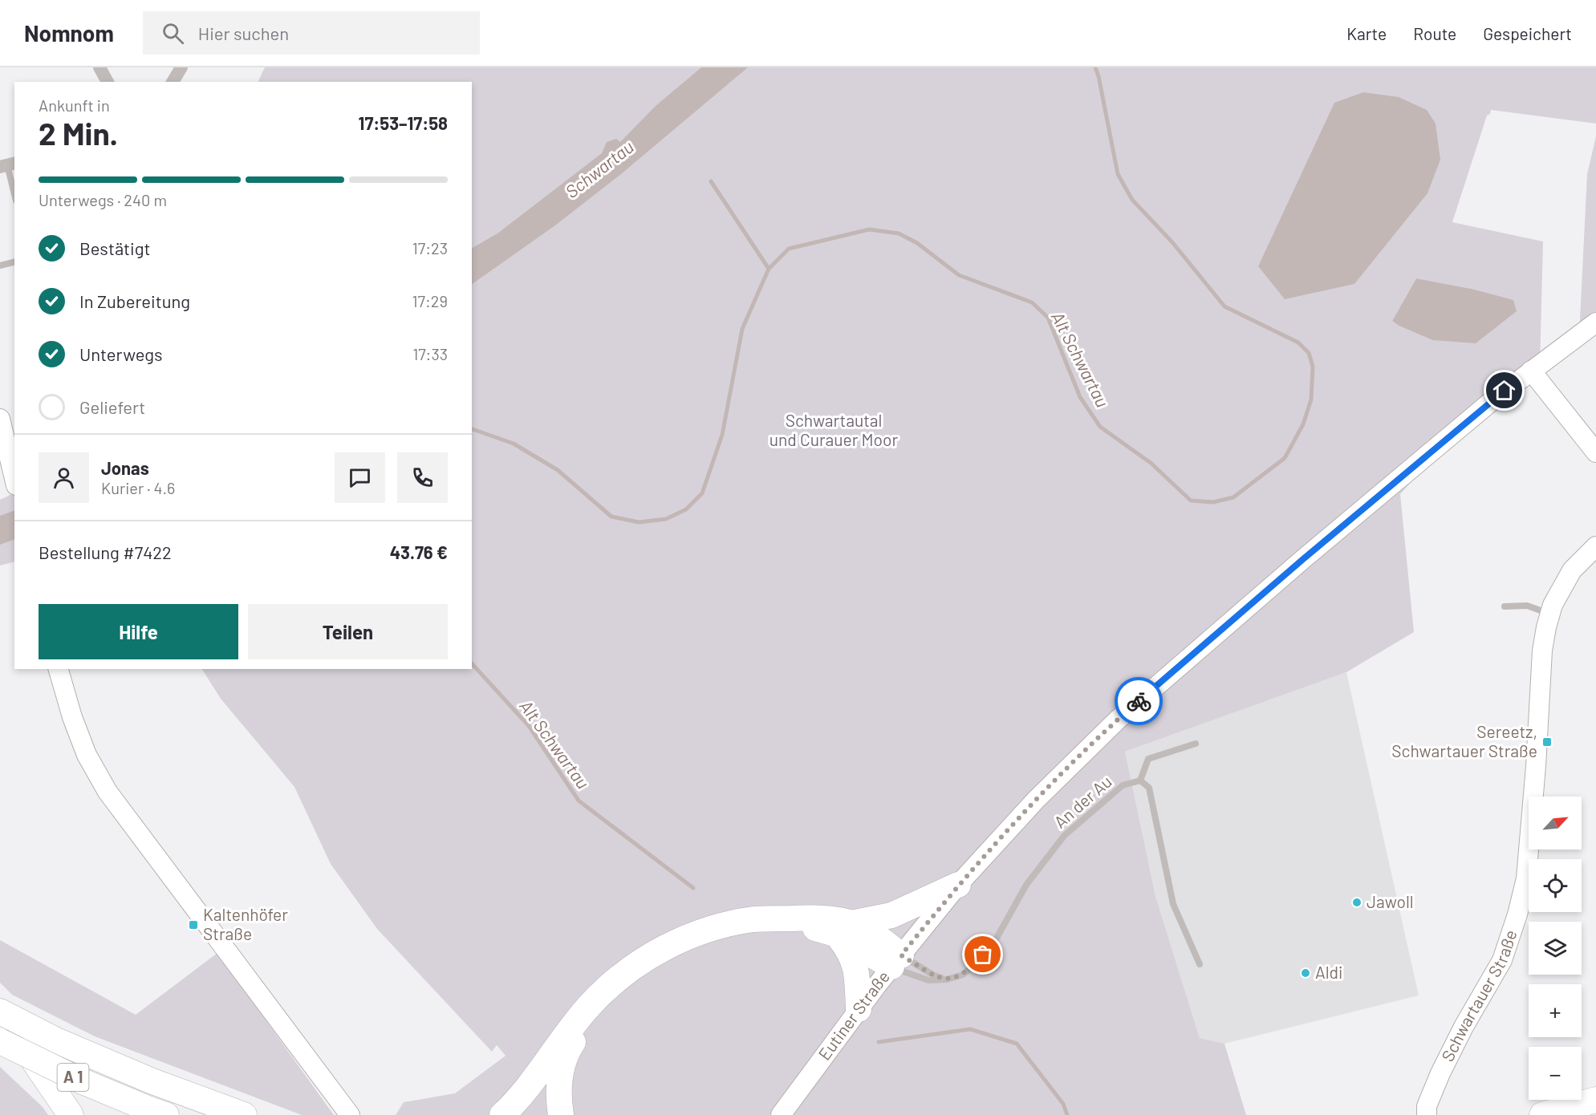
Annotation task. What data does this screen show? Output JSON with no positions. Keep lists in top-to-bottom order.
{
  "streets": {
    "highway": ["A 1"],
    "street": ["Schwartauer Straße", "Eutiner Straße"],
    "lane": ["An der Au"]
  },
  "crossings": [
    ["An der Au", "Eutiner Straße"]
  ],
  "water": ["Schwartau", "Alt Schwartau"],
  "parks": ["Schwartautal und Curauer Moor"],
  "places": {
    "transit": ["Sereetz, Schwartauer Straße", "Kaltenhöfer Straße"],
    "other": ["Jawoll", "Aldi"]
  },
  "north": "top right",
  "page": {
    "header": "Nomnom",
    "search": "Hier suchen",
    "nav": ["Karte", "Route", "Gespeichert"],
    "heading": ["2 Min.", "Ankunft in", "17:53–17:58"],
    "panel": [
      "Jonas",
      "Kurier · 4.6",
      "Bestellung #7422",
      "43.76 €"
    ],
    "bar": "Unterwegs · 240 m",
    "list": [
      ["Bestätigt", "17:23"],
      ["In Zubereitung", "17:29"],
      ["Unterwegs", "17:33"],
      "Geliefert"
    ],
    "buttons": ["Hilfe", "Teilen"],
    "map_buttons": ["+", "−"]
  }
}
